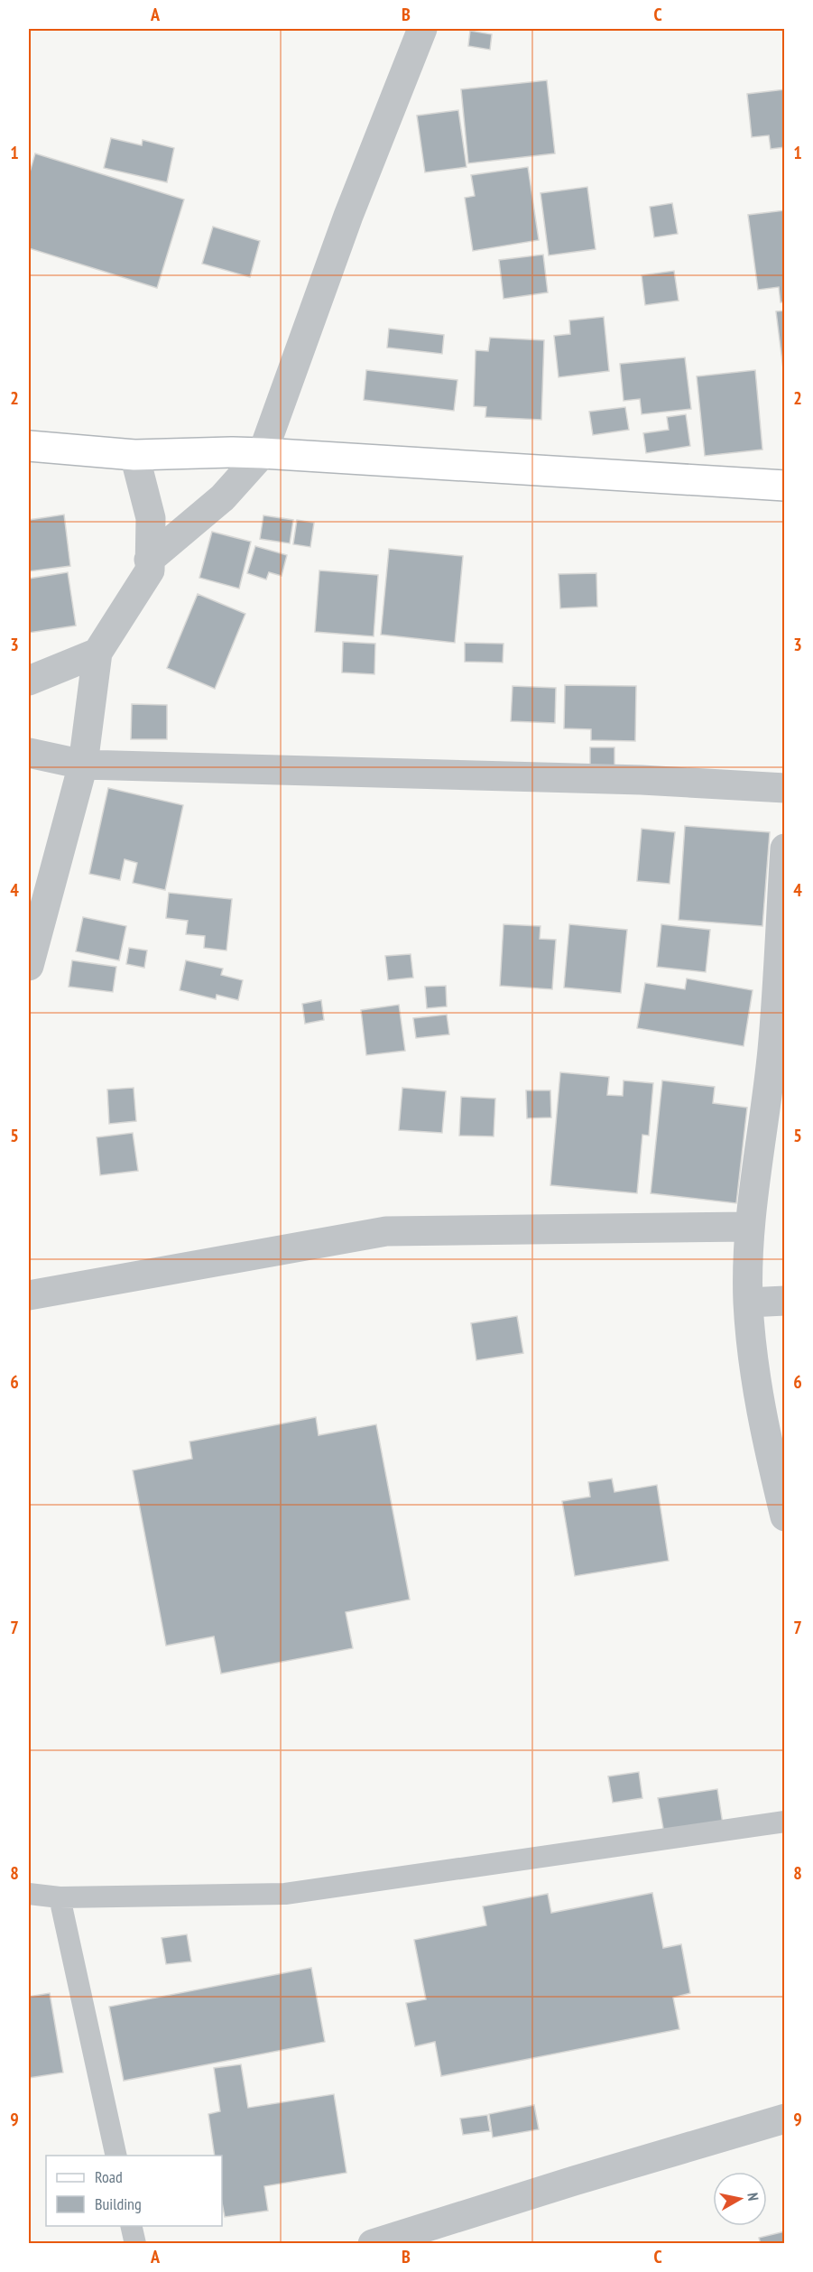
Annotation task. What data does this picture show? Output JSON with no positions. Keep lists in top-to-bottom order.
{
  "legend": ["Road", "Building"],
  "north": "right",
  "grid": {
    "columns": ["A", "B", "C"],
    "rows": [
      "1",
      "2",
      "3",
      "4",
      "5",
      "6",
      "7",
      "8",
      "9"
    ]
  }
}
